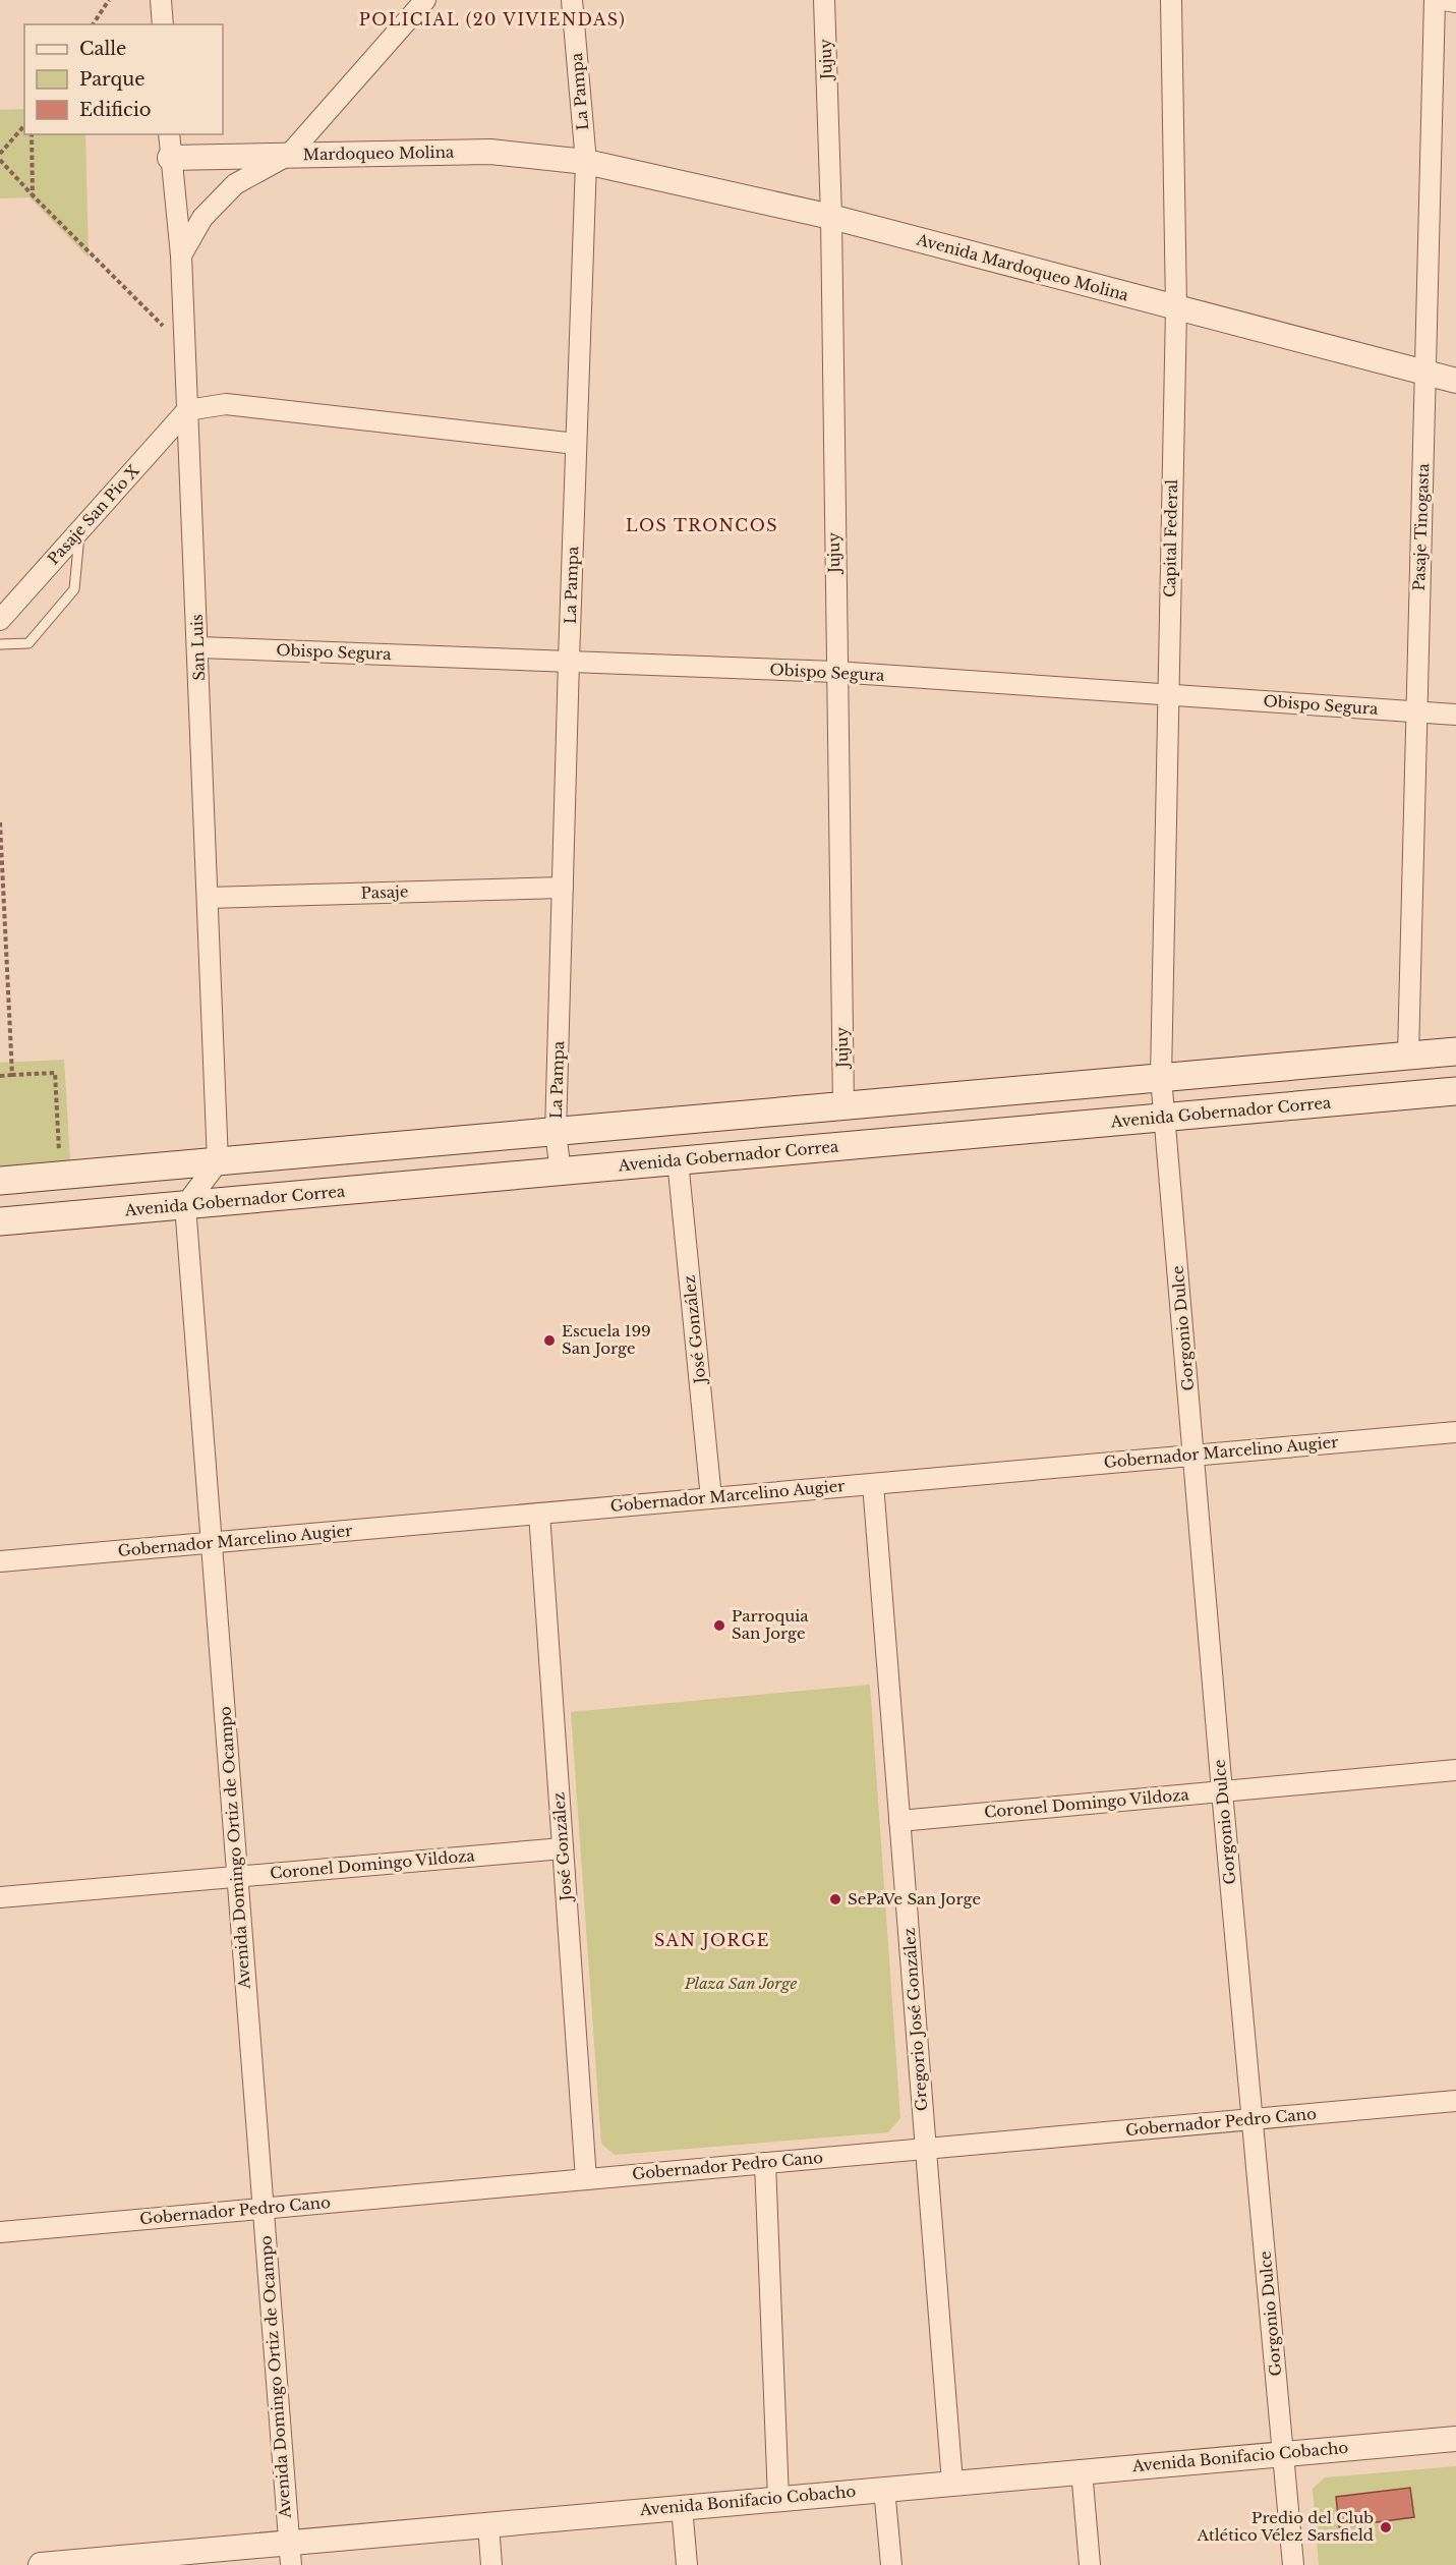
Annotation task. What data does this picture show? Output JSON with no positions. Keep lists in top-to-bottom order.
{
  "streets": {
    "main road": ["Avenida Gobernador Correa"],
    "street": [
      "Jujuy",
      "La Pampa",
      "Mardoqueo Molina",
      "Avenida Mardoqueo Molina",
      "Pasaje San Pio X",
      "Pasaje Tinogasta",
      "Capital Federal",
      "San Luis",
      "Obispo Segura",
      "Pasaje",
      "Gorgonio Dulce",
      "José González",
      "Gobernador Marcelino Augier",
      "Coronel Domingo Vildoza",
      "Avenida Domingo Ortiz de Ocampo",
      "Gregorio José González",
      "Gobernador Pedro Cano",
      "Avenida Bonifacio Cobacho"
    ]
  },
  "crossings": [
    ["Jujuy", "Avenida Mardoqueo Molina"],
    ["Jujuy", "Obispo Segura"],
    ["La Pampa", "Mardoqueo Molina"],
    ["La Pampa", "Avenida Mardoqueo Molina"],
    ["La Pampa", "Obispo Segura"],
    ["La Pampa", "Pasaje"],
    ["La Pampa", "Avenida Gobernador Correa"],
    ["Mardoqueo Molina", "Avenida Mardoqueo Molina"],
    ["Mardoqueo Molina", "San Luis"],
    ["Avenida Mardoqueo Molina", "Pasaje Tinogasta"],
    ["Avenida Mardoqueo Molina", "Capital Federal"],
    ["Pasaje San Pio X", "San Luis"],
    ["Pasaje Tinogasta", "Obispo Segura"],
    ["Capital Federal", "Obispo Segura"],
    ["Capital Federal", "Gorgonio Dulce"],
    ["San Luis", "Obispo Segura"],
    ["San Luis", "Pasaje"],
    ["Avenida Gobernador Correa", "Gorgonio Dulce"],
    ["Avenida Gobernador Correa", "José González"],
    ["Avenida Gobernador Correa", "Avenida Domingo Ortiz de Ocampo"],
    ["Gorgonio Dulce", "Gobernador Marcelino Augier"],
    ["Gorgonio Dulce", "Coronel Domingo Vildoza"],
    ["Gorgonio Dulce", "Gobernador Pedro Cano"],
    ["Gorgonio Dulce", "Avenida Bonifacio Cobacho"],
    ["José González", "Gobernador Marcelino Augier"],
    ["José González", "Coronel Domingo Vildoza"],
    ["José González", "Gobernador Pedro Cano"],
    ["Gobernador Marcelino Augier", "Avenida Domingo Ortiz de Ocampo"],
    ["Gobernador Marcelino Augier", "Gregorio José González"],
    ["Coronel Domingo Vildoza", "Avenida Domingo Ortiz de Ocampo"],
    ["Coronel Domingo Vildoza", "Gregorio José González"],
    ["Avenida Domingo Ortiz de Ocampo", "Gobernador Pedro Cano"],
    ["Avenida Domingo Ortiz de Ocampo", "Avenida Bonifacio Cobacho"],
    ["Gregorio José González", "Gobernador Pedro Cano"],
    ["Gregorio José González", "Avenida Bonifacio Cobacho"]
  ],
  "districts": ["POLICIAL (20 VIVIENDAS)", "LOS TRONCOS", "SAN JORGE"],
  "parks": ["Plaza San Jorge"],
  "places": [
    "Escuela 199 San Jorge",
    "Parroquia San Jorge",
    "SePaVe San Jorge",
    "Predio del Club Atlético Vélez Sarsfield"
  ],
  "legend": ["Calle", "Parque", "Edificio"]
}
